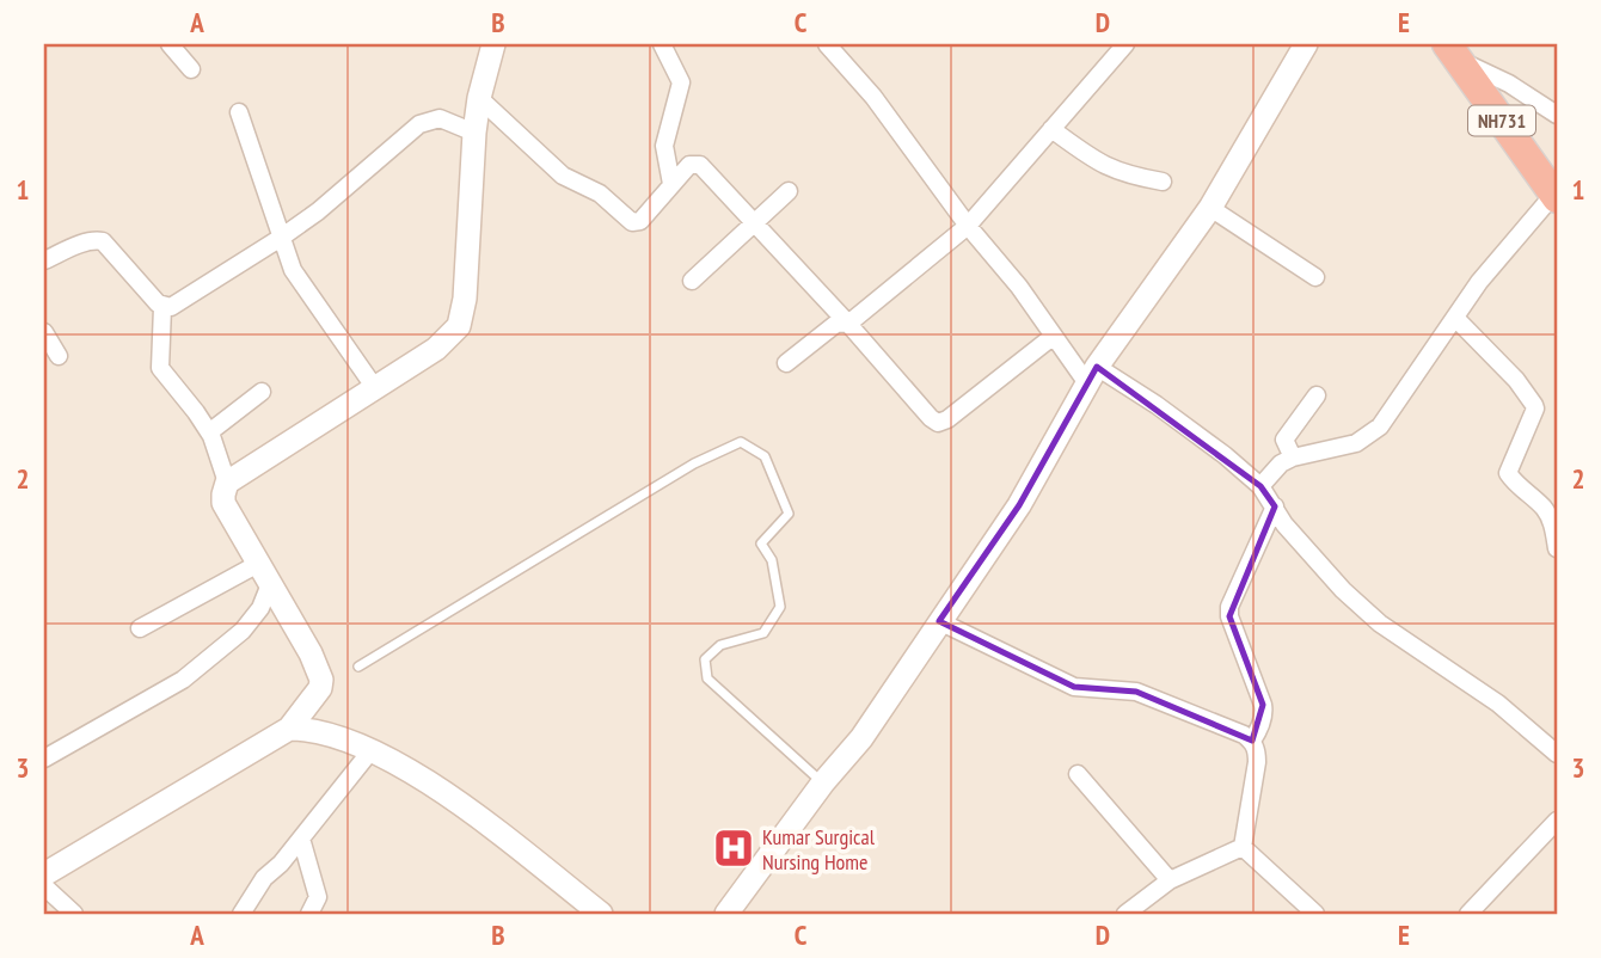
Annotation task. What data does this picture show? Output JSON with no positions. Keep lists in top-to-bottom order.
{
  "streets": {
    "highway": ["NH731"]
  },
  "places": {
    "hospital": ["Kumar Surgical Nursing Home"]
  },
  "grid": {
    "columns": [
      "A",
      "B",
      "C",
      "D",
      "E"
    ],
    "rows": ["1", "2", "3"]
  }
}
